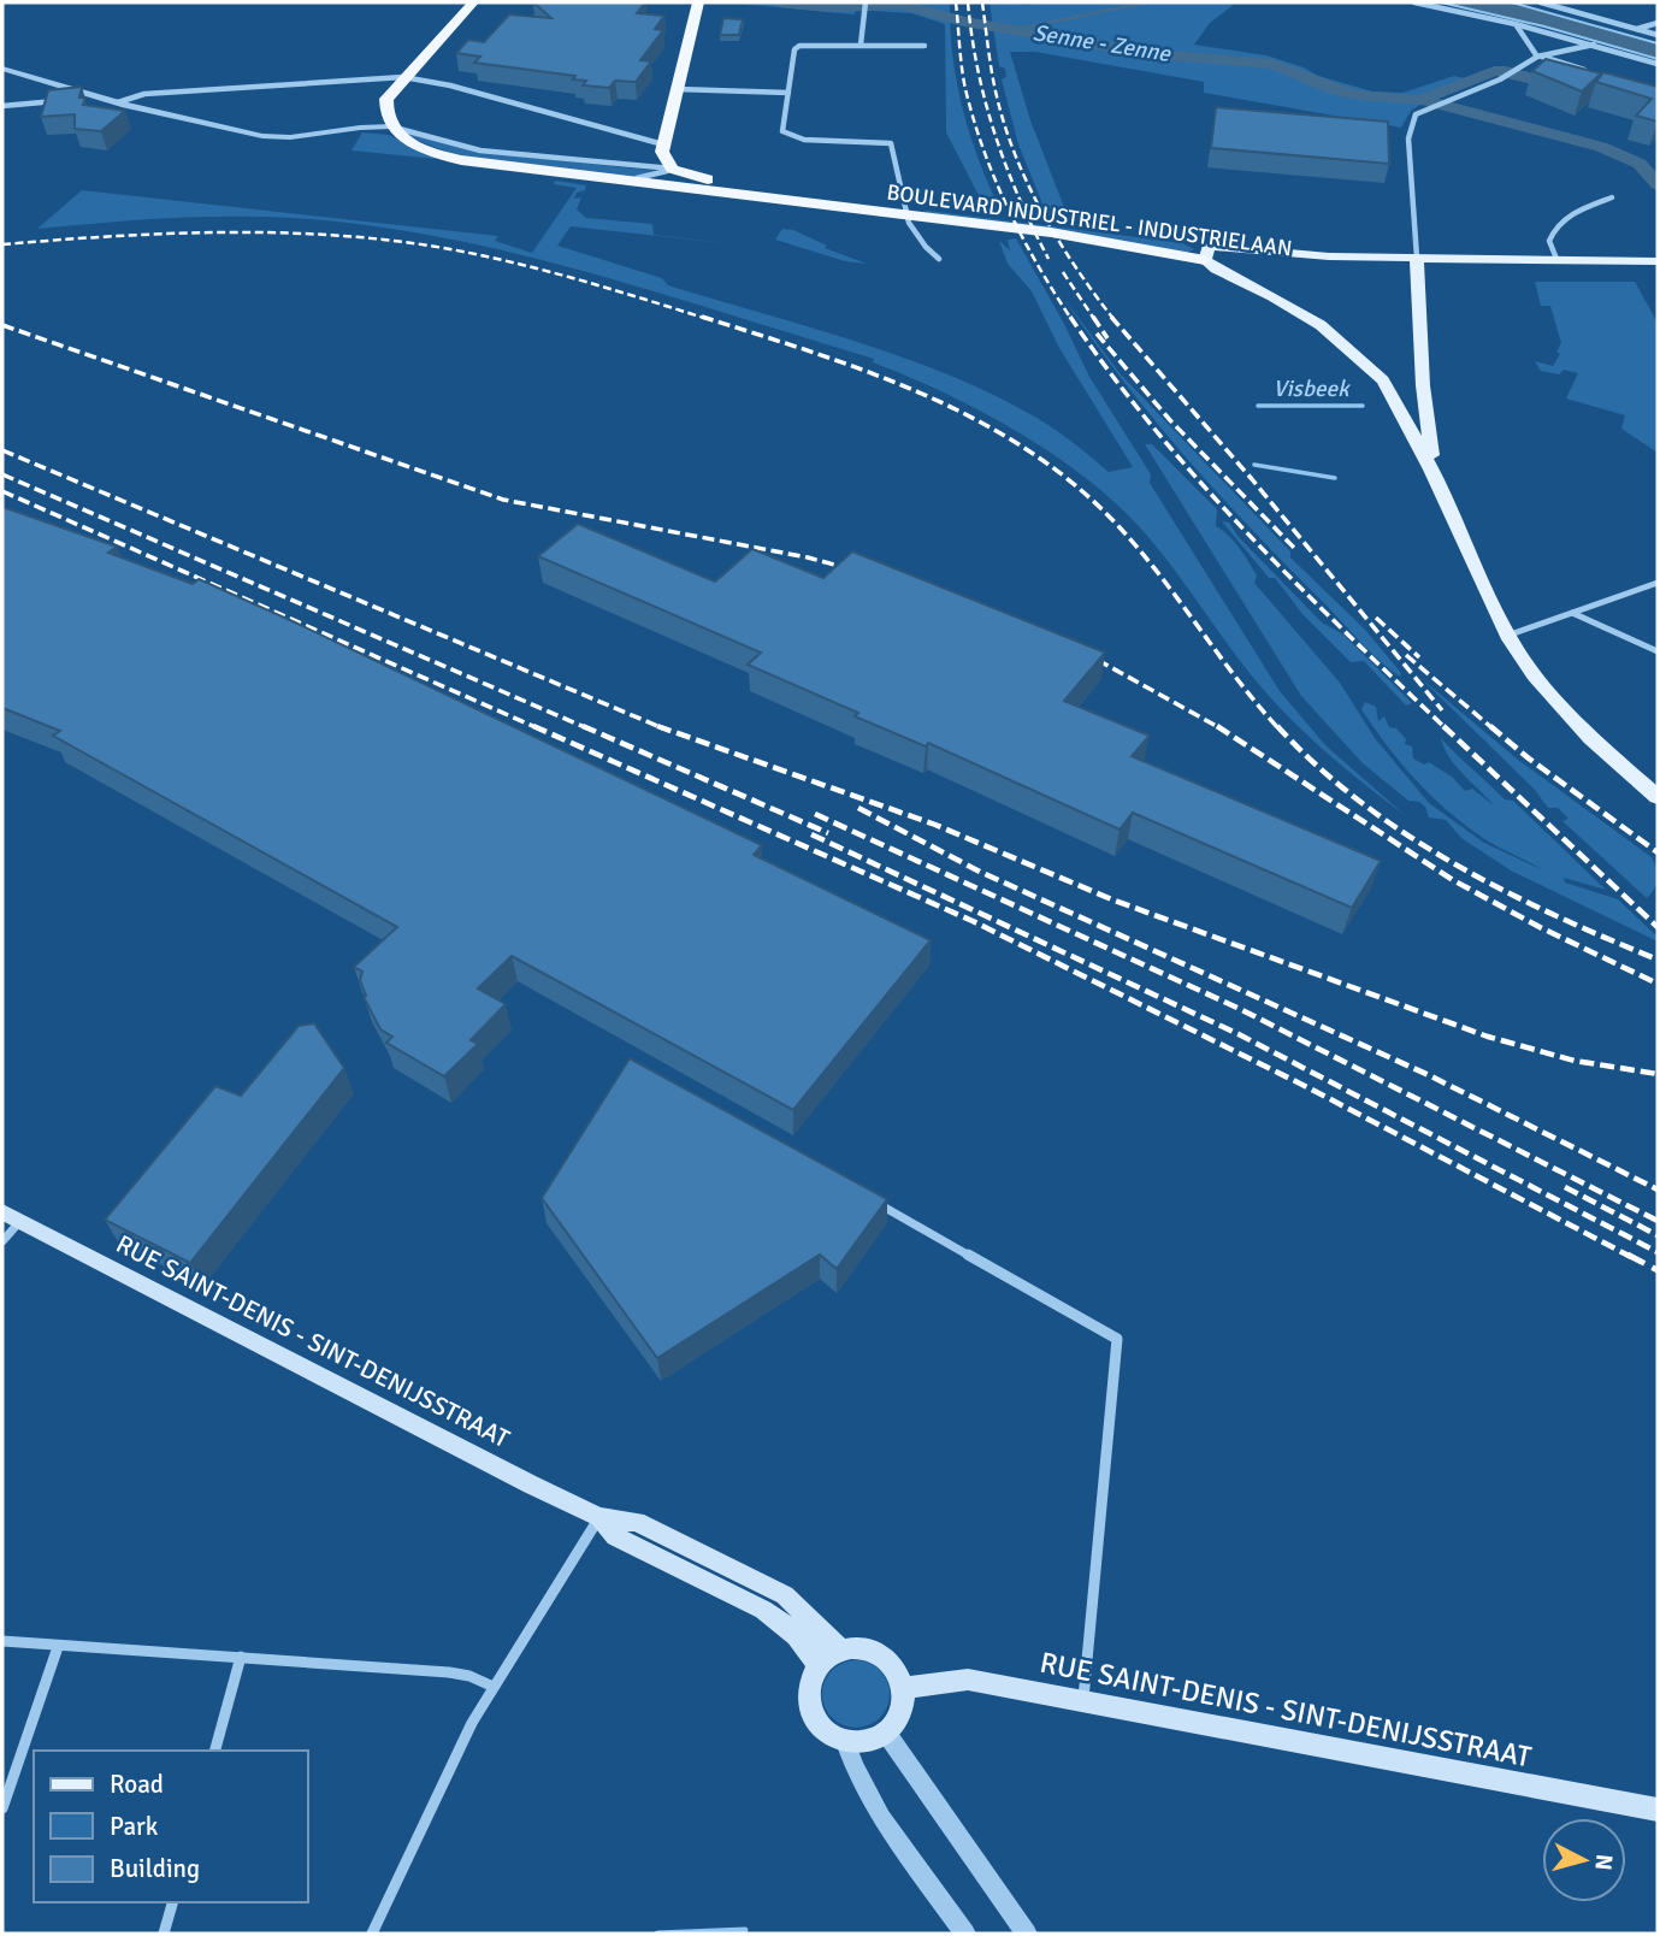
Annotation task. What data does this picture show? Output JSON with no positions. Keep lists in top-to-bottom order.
{
  "streets": {
    "highway": ["BOULEVARD INDUSTRIEL - INDUSTRIELAAN"],
    "main road": ["RUE SAINT-DENIS - SINT-DENIJSSTRAAT"]
  },
  "water": ["Senne - Zenne", "Visbeek"],
  "legend": ["Road", "Park", "Building"],
  "north": "right"
}
